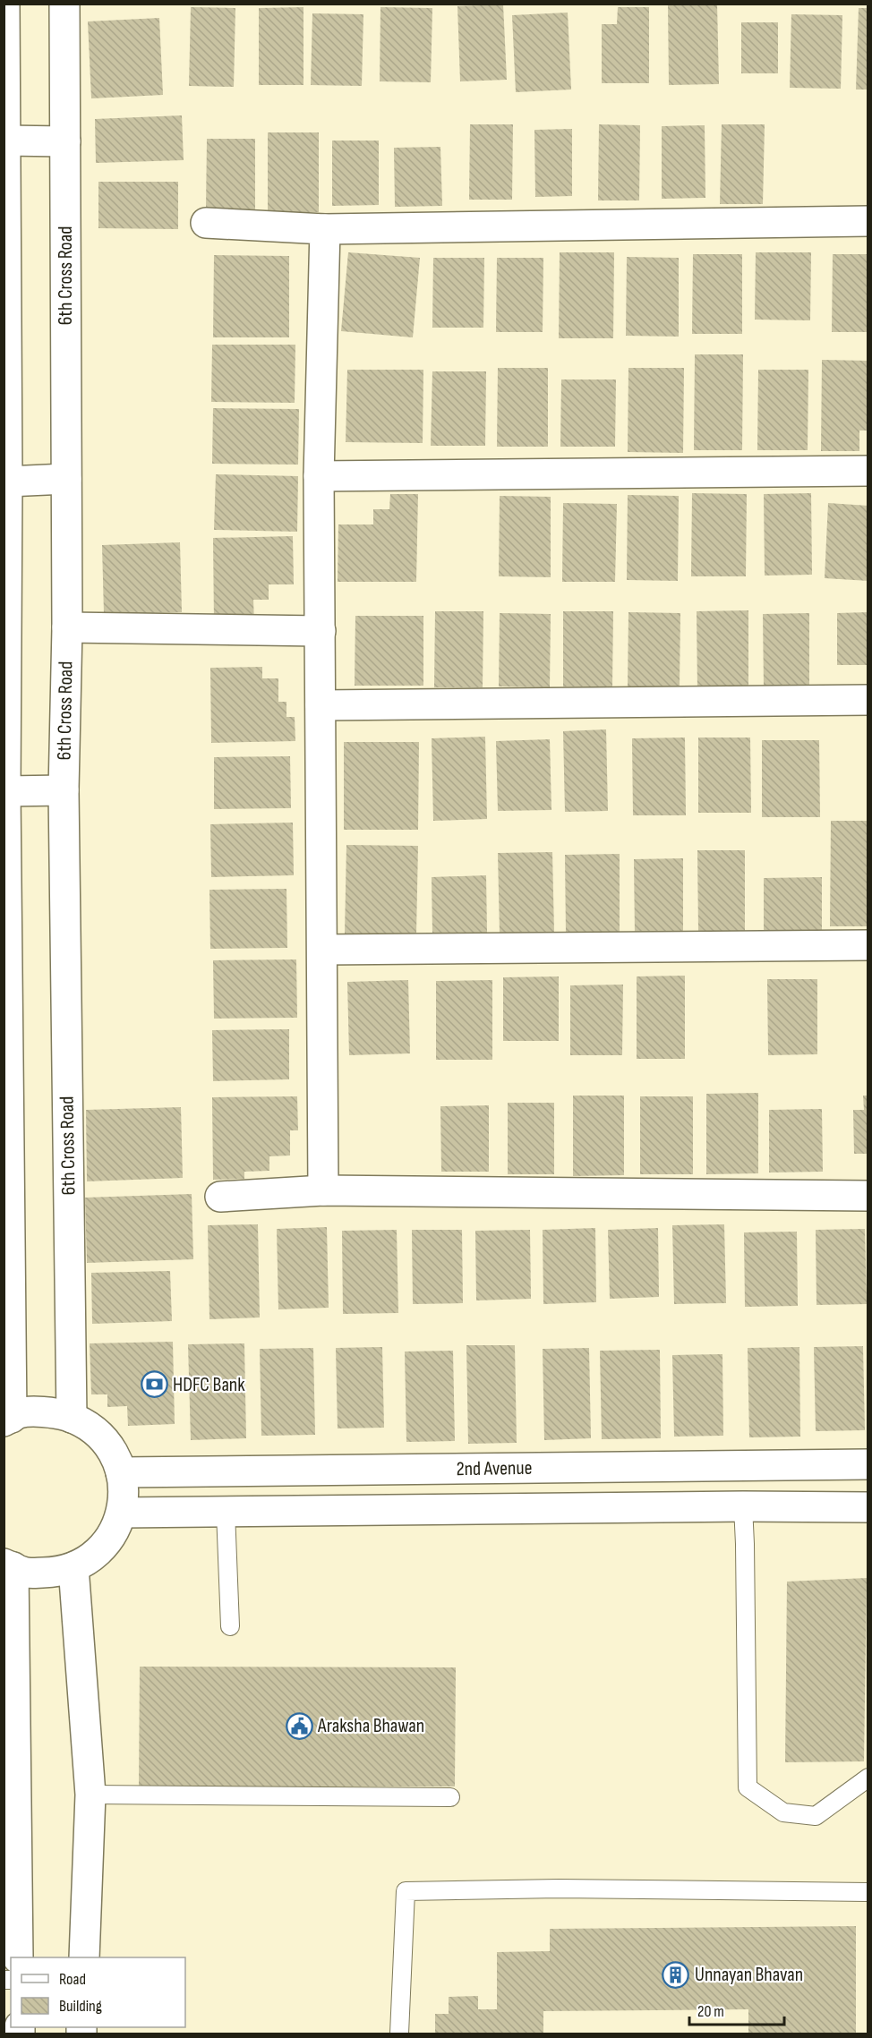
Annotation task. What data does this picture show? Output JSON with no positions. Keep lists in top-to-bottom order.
{
  "streets": {
    "street": ["6th Cross Road", "2nd Avenue"]
  },
  "places": {
    "bank": ["HDFC Bank"],
    "public building": ["Araksha Bhawan"],
    "building": ["Unnayan Bhavan"]
  },
  "legend": ["Road", "Building"],
  "scale_bar": "20 m"
}
